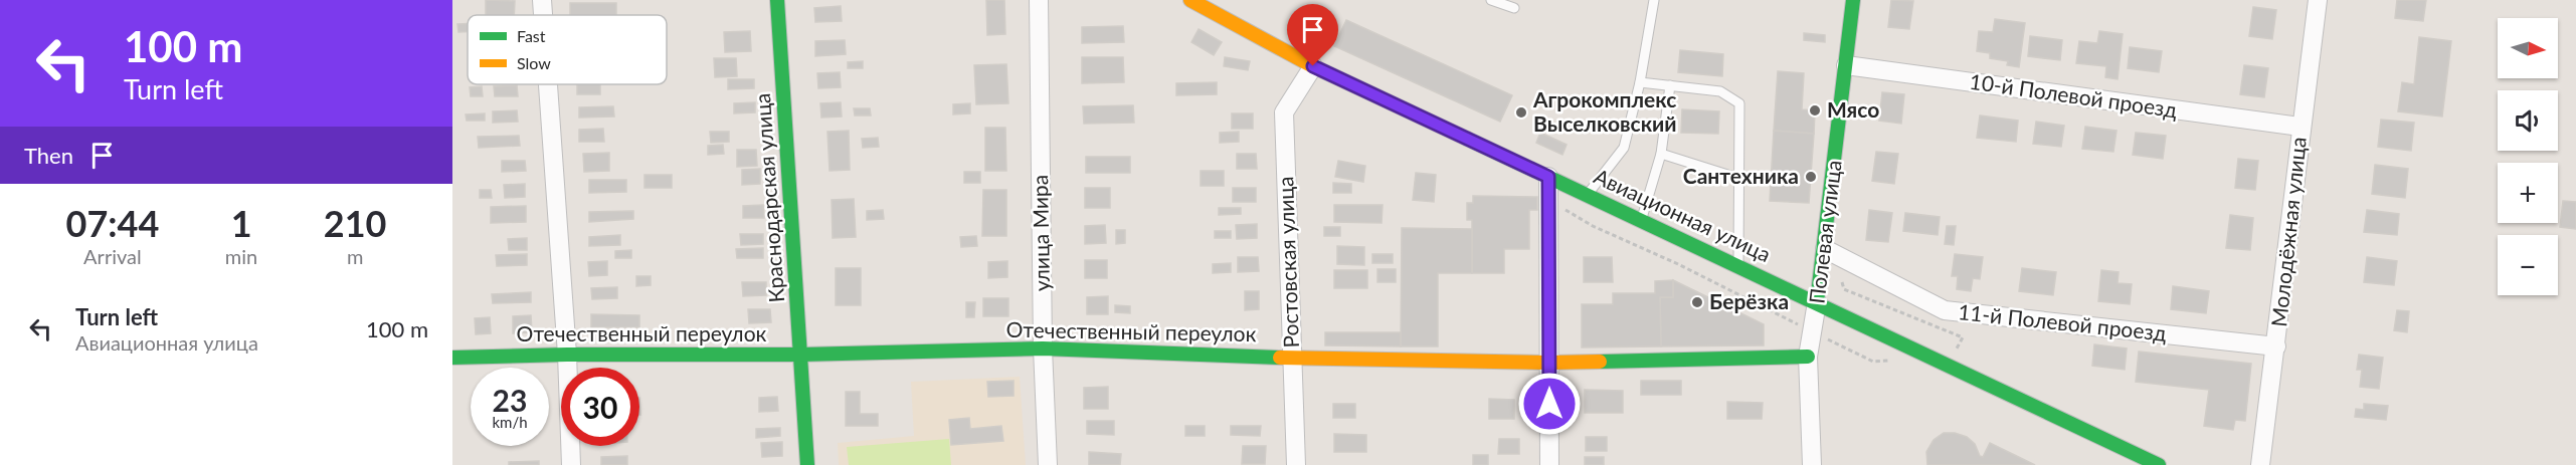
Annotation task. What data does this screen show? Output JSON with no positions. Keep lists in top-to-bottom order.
{
  "streets": {
    "street": [
      "10-й Полевой проезд",
      "Краснодарская улица",
      "Авиационная улица",
      "Полевая улица",
      "Молодёжная улица",
      "улица Мира",
      "Ростовская улица",
      "11-й Полевой проезд",
      "Отечественный переулок"
    ]
  },
  "crossings": [
    ["10-й Полевой проезд", "Полевая улица"],
    ["10-й Полевой проезд", "Молодёжная улица"],
    ["Краснодарская улица", "Отечественный переулок"],
    ["Авиационная улица", "Полевая улица"],
    ["Авиационная улица", "Ростовская улица"],
    ["Полевая улица", "11-й Полевой проезд"],
    ["Полевая улица", "Отечественный переулок"],
    ["Молодёжная улица", "11-й Полевой проезд"],
    ["улица Мира", "Отечественный переулок"],
    ["Ростовская улица", "Отечественный переулок"]
  ],
  "places": [
    "Мясо",
    "Агрокомплекс Выселковский",
    "Сантехника",
    "Берёзка"
  ],
  "legend": ["Fast", "Slow"],
  "north": "right",
  "page": {
    "turn": ["100 m", "Turn left"],
    "map_buttons": ["+", "−"],
    "then": "Then",
    "eta": [
      "07:44",
      "Arrival",
      "1",
      "min",
      "210",
      "m"
    ],
    "list": [
      {
        "name": "Turn left",
        "note": "Авиационная улица",
        "value": "100 m"
      }
    ],
    "speed": "23 km/h",
    "limit": "30"
  }
}
